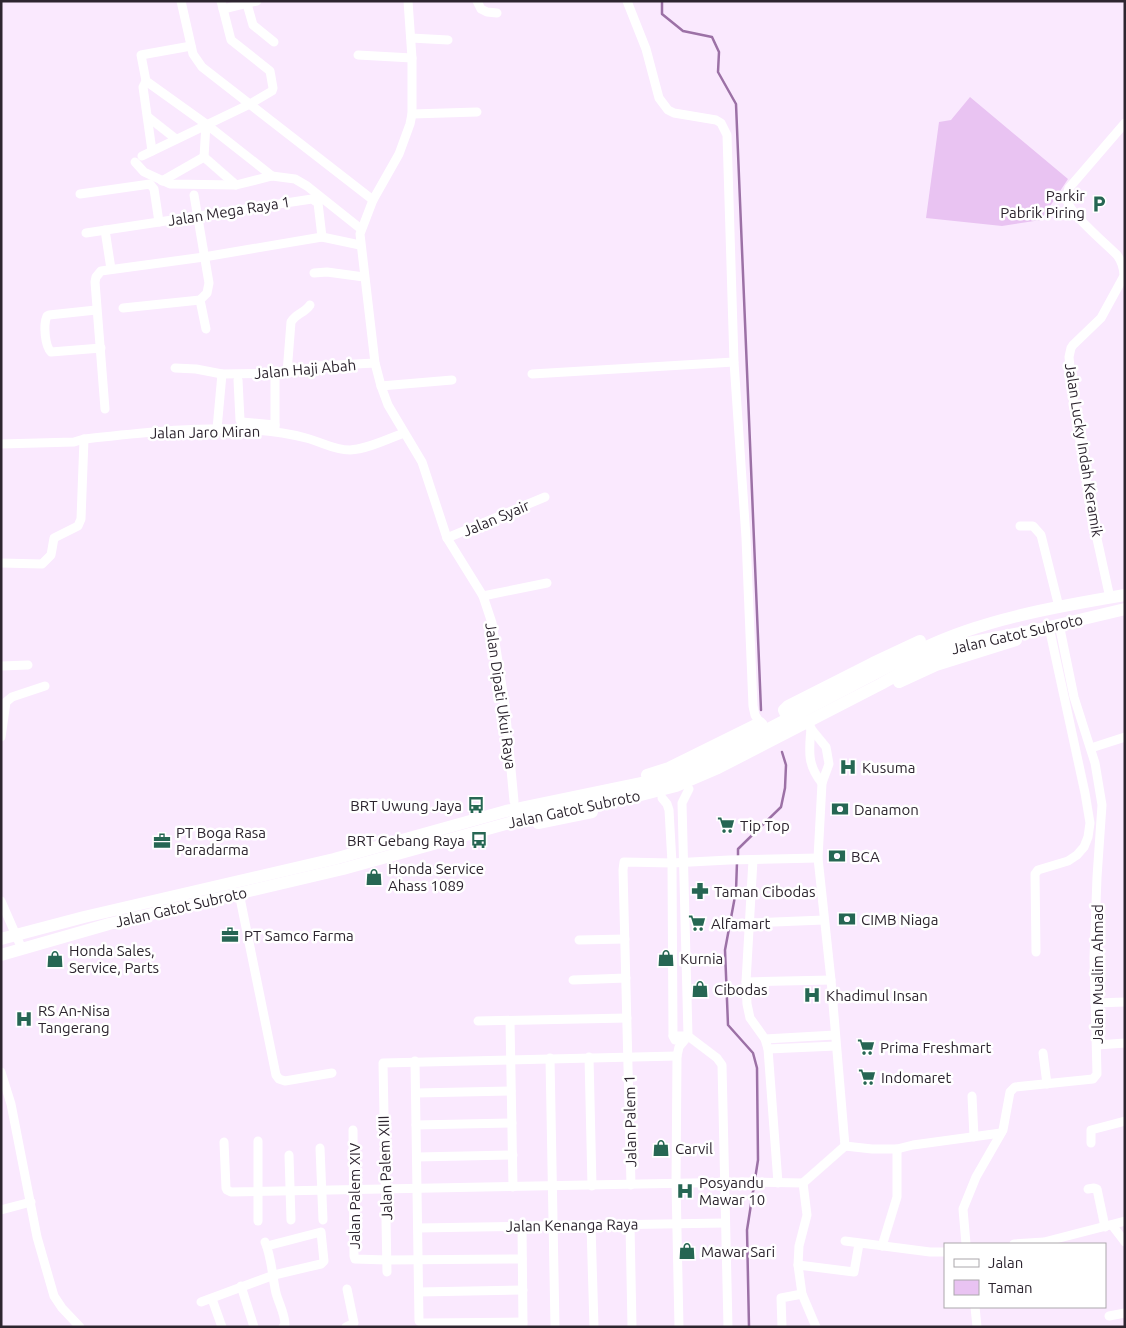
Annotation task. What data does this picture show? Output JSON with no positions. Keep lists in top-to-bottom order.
{
  "streets": {
    "highway": ["Jalan Gatot Subroto"],
    "street": [
      "Jalan Mega Raya 1",
      "Jalan Haji Abah",
      "Jalan Jaro Miran",
      "Jalan Lucky Indah Keramik",
      "Jalan Syair",
      "Jalan Dipati Ukui Raya",
      "Jalan Mualim Ahmad",
      "Jalan Palem 1",
      "Jalan Palem XIII",
      "Jalan Palem XIV",
      "Jalan Kenanga Raya"
    ]
  },
  "crossings": [
    ["Jalan Haji Abah", "Jalan Dipati Ukui Raya"],
    ["Jalan Jaro Miran", "Jalan Dipati Ukui Raya"],
    ["Jalan Lucky Indah Keramik", "Jalan Gatot Subroto"],
    ["Jalan Syair", "Jalan Dipati Ukui Raya"],
    ["Jalan Gatot Subroto", "Jalan Mualim Ahmad"],
    ["Jalan Palem XIII", "Jalan Palem XIV"]
  ],
  "places": {
    "parking": ["Parkir Pabrik Piring"],
    "hospital": [
      "Kusuma",
      "Khadimul Insan",
      "RS An-Nisa Tangerang",
      "Posyandu Mawar 10"
    ],
    "bus stop": ["BRT Uwung Jaya", "BRT Gebang Raya"],
    "bank": ["Danamon", "BCA", "CIMB Niaga"],
    "supermarket": [
      "Tip Top",
      "Alfamart",
      "Prima Freshmart",
      "Indomaret"
    ],
    "office": ["PT Boga Rasa Paradarma", "PT Samco Farma"],
    "shop": [
      "Honda Service Ahass 1089",
      "Kurnia",
      "Honda Sales, Service, Parts",
      "Cibodas",
      "Carvil",
      "Mawar Sari"
    ],
    "pharmacy": ["Taman Cibodas"]
  },
  "legend": ["Jalan", "Taman"]
}
